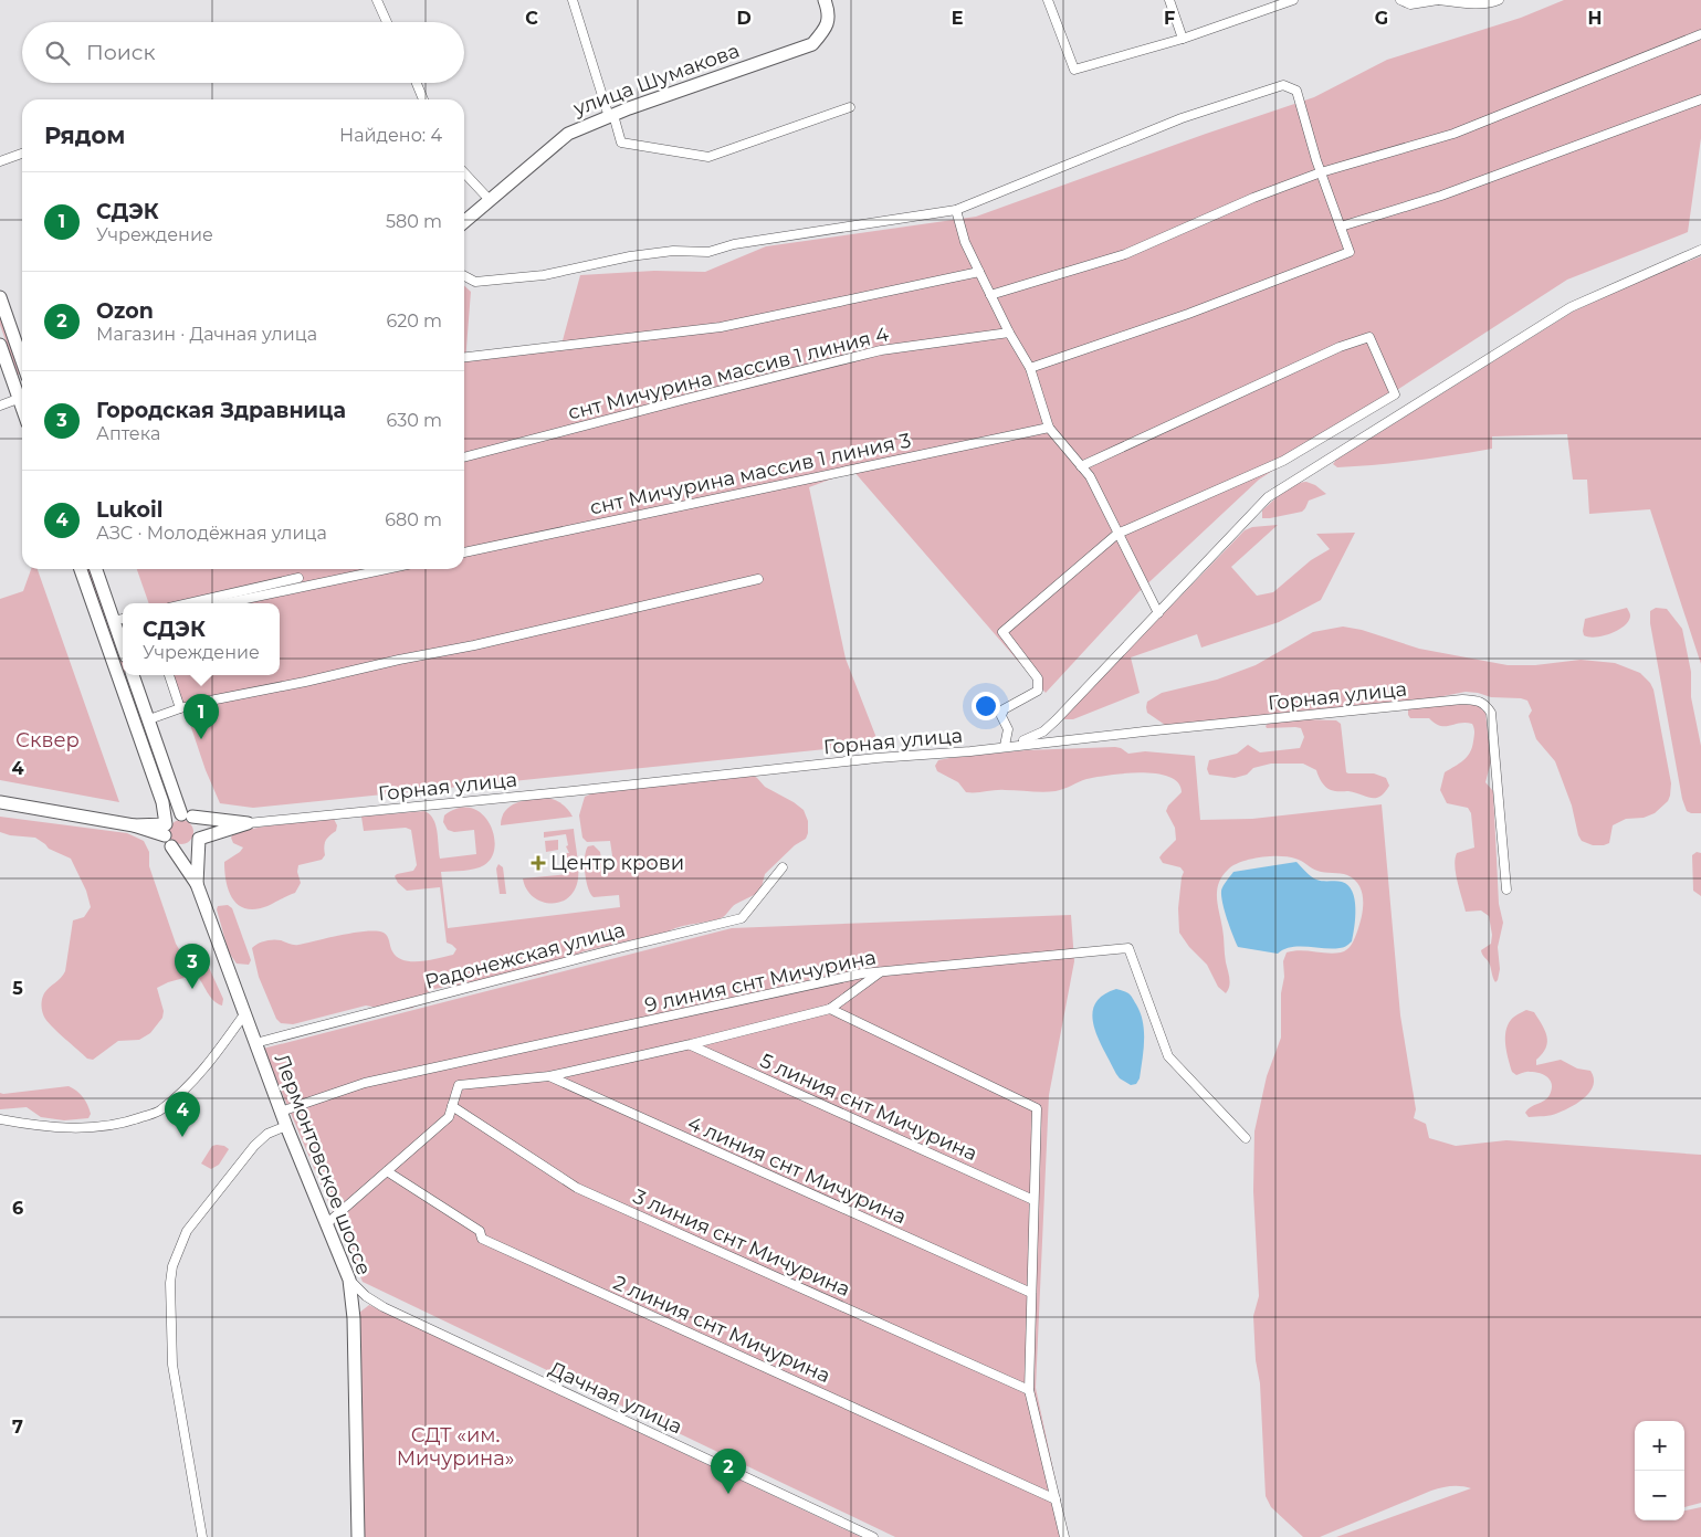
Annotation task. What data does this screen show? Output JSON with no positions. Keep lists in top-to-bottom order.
{
  "streets": {
    "street": [
      "улица Шумакова",
      "снт Мичурина массив 1 линия 4",
      "снт Мичурина массив 1 линия 3",
      "Горная улица",
      "Радонежская улица",
      "9 линия снт Мичурина",
      "5 линия снт Мичурина",
      "Лермонтовское шоссе",
      "4 линия снт Мичурина",
      "3 линия снт Мичурина",
      "2 линия снт Мичурина",
      "Дачная улица"
    ]
  },
  "crossings": [
    ["Радонежская улица", "Лермонтовское шоссе"],
    ["9 линия снт Мичурина", "Лермонтовское шоссе"],
    ["Лермонтовское шоссе", "Дачная улица"]
  ],
  "parks": ["Сквер", "СДТ «им. Мичурина»"],
  "places": {
    "health": ["Центр крови"]
  },
  "page": {
    "search": "Поиск",
    "heading": ["Рядом", "Найдено: 4"],
    "list": [
      {
        "mark": "1",
        "name": "СДЭК",
        "note": "Учреждение",
        "value": "580 m"
      },
      {
        "mark": "2",
        "name": "Ozon",
        "note": "Магазин · Дачная улица",
        "value": "620 m"
      },
      {
        "mark": "3",
        "name": "Городская Здравница",
        "note": "Аптека",
        "value": "630 m"
      },
      {
        "mark": "4",
        "name": "Lukoil",
        "note": "АЗС · Молодёжная улица",
        "value": "680 m"
      }
    ],
    "popup": ["СДЭК", "Учреждение"],
    "pins": [
      "1",
      "3",
      "4",
      "2"
    ],
    "map_buttons": ["+", "−"]
  },
  "grid": {
    "columns": [
      "C",
      "D",
      "E",
      "F",
      "G",
      "H"
    ],
    "rows": [
      "4",
      "5",
      "6",
      "7"
    ]
  }
}
